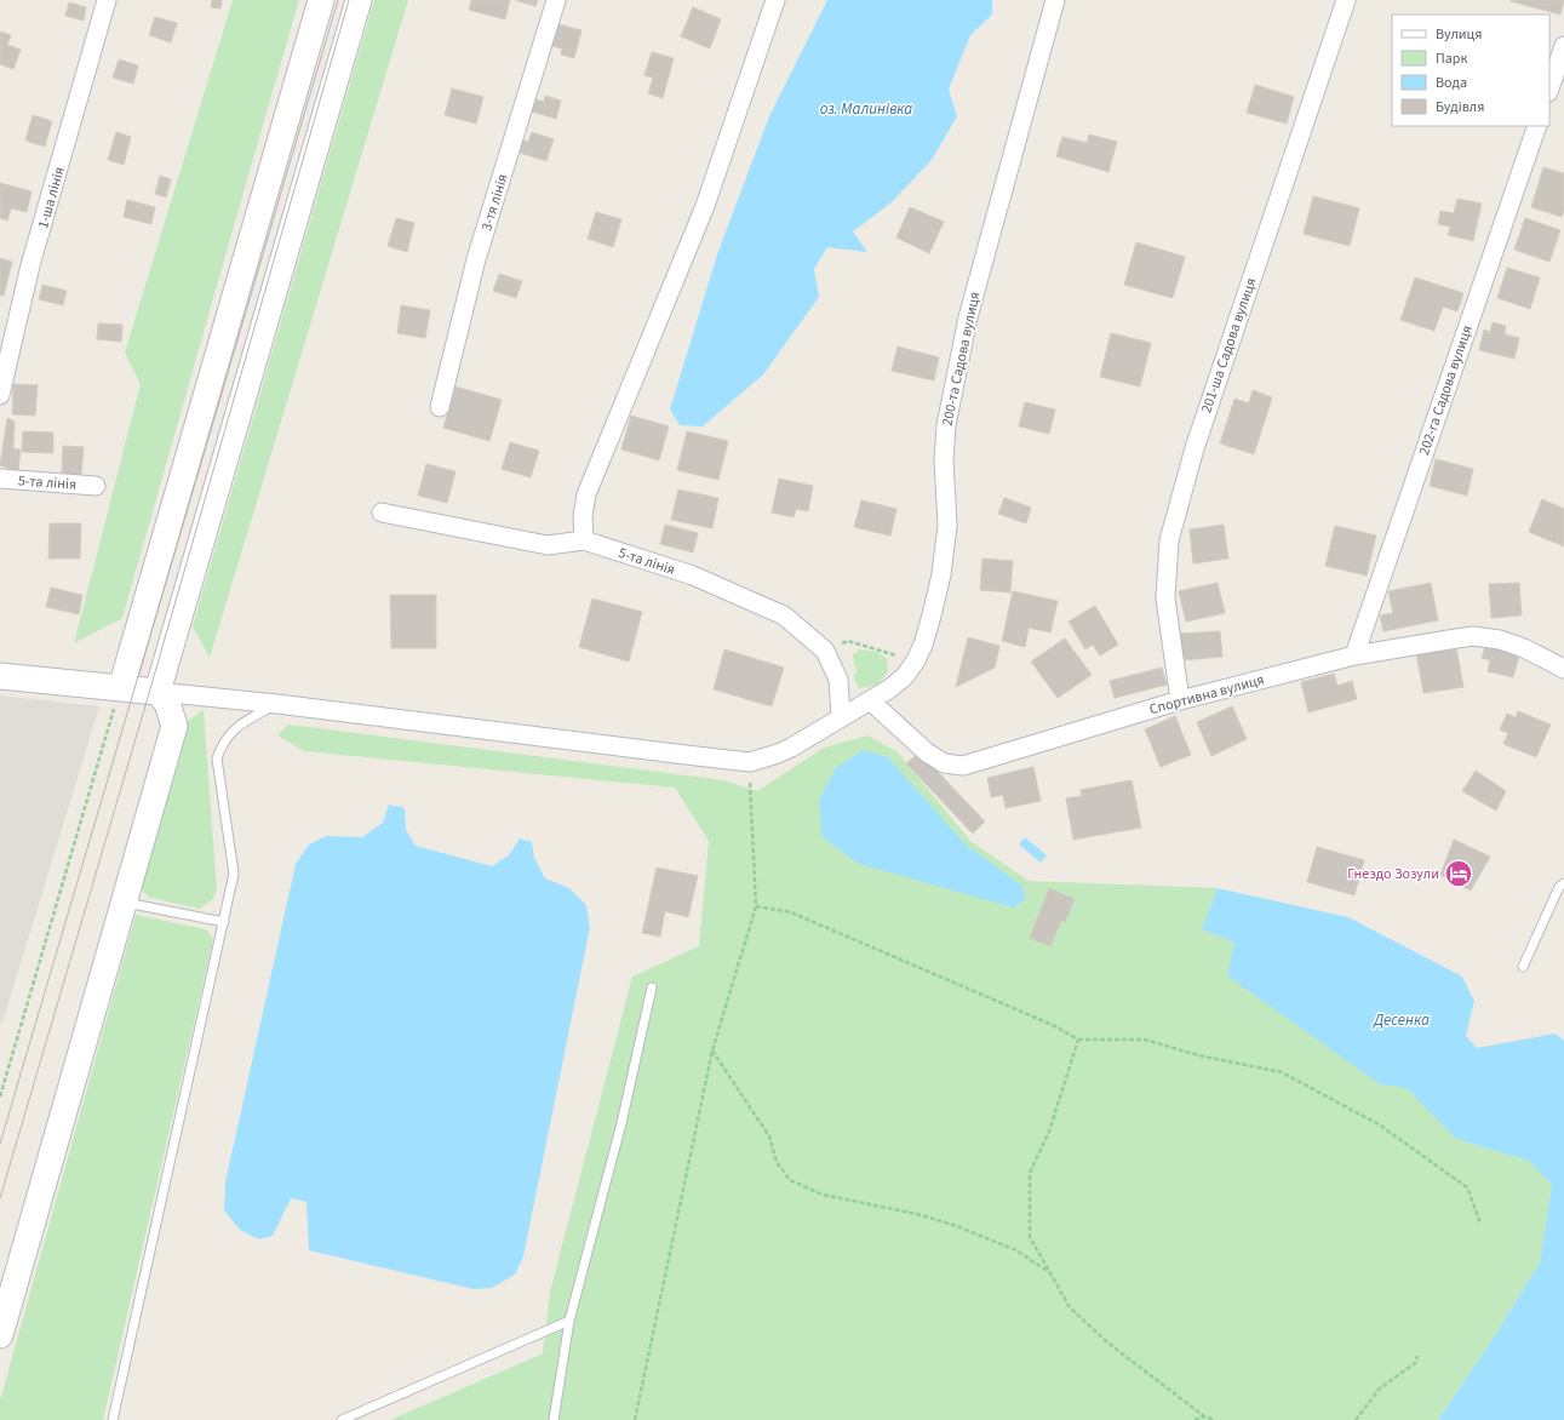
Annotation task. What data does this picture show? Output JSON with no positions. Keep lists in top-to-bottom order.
{
  "streets": {
    "street": [
      "1-ша лінія",
      "3-тя лінія",
      "201-ша Садова вулиця",
      "200-та Садова вулиця",
      "202-га Садова вулиця",
      "5-та лінія",
      "Спортивна вулиця"
    ]
  },
  "crossings": [
    ["201-ша Садова вулиця", "Спортивна вулиця"],
    ["200-та Садова вулиця", "5-та лінія"],
    ["200-та Садова вулиця", "Спортивна вулиця"],
    ["202-га Садова вулиця", "Спортивна вулиця"]
  ],
  "water": ["оз. Малинівка", "Десенка"],
  "places": {
    "hotel": ["Гнездо Зозули"]
  },
  "legend": [
    "Вулиця",
    "Парк",
    "Вода",
    "Будівля"
  ]
}
